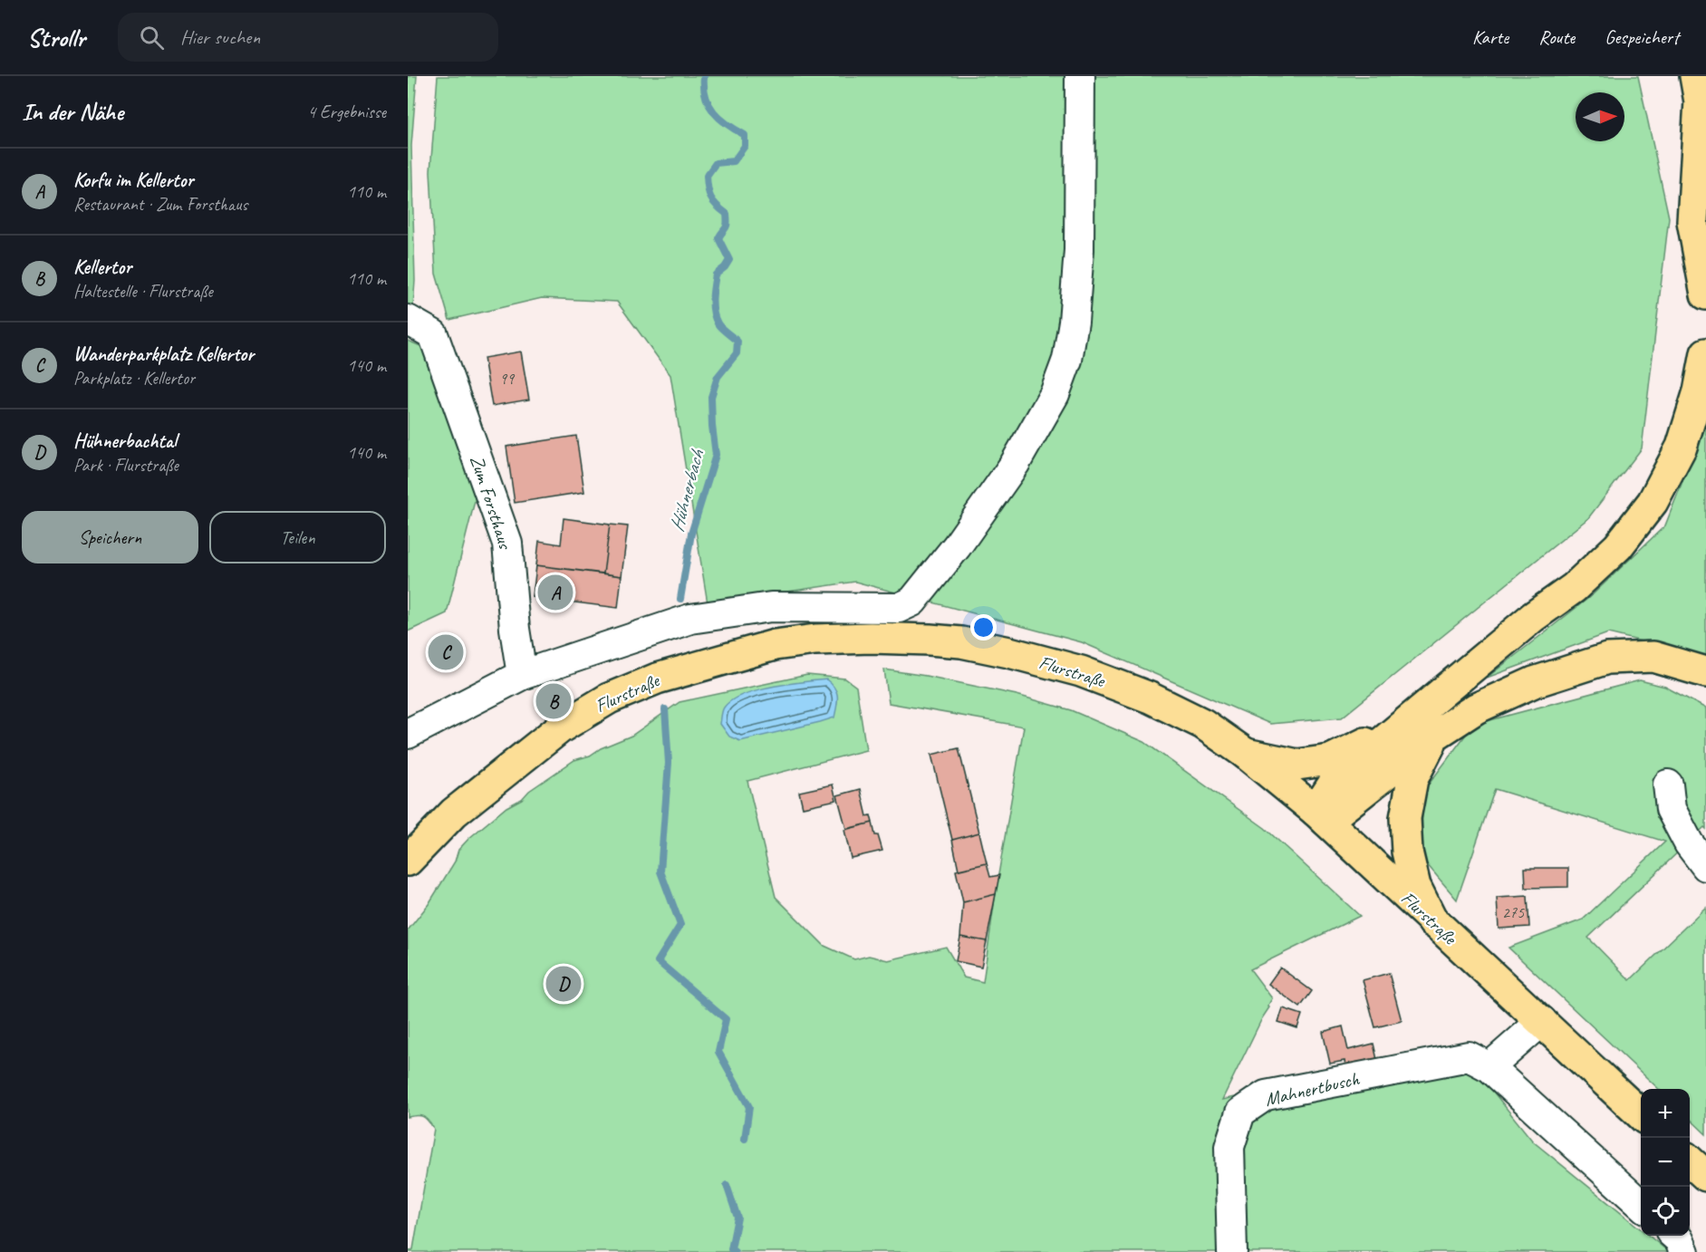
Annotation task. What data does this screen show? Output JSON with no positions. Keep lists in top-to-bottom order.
{
  "streets": {
    "main road": ["Flurstraße"],
    "street": ["Zum Forsthaus", "Mahnertbusch"]
  },
  "water": ["Hühnerbach"],
  "house_numbers": ["99", "275"],
  "north": "right",
  "page": {
    "header": "Strollr",
    "search": "Hier suchen",
    "nav": ["Karte", "Route", "Gespeichert"],
    "heading": ["In der Nähe", "4 Ergebnisse"],
    "list": [
      {
        "mark": "A",
        "name": "Korfu im Kellertor",
        "note": "Restaurant · Zum Forsthaus",
        "value": "110 m"
      },
      {
        "mark": "B",
        "name": "Kellertor",
        "note": "Haltestelle · Flurstraße",
        "value": "110 m"
      },
      {
        "mark": "C",
        "name": "Wanderparkplatz Kellertor",
        "note": "Parkplatz · Kellertor",
        "value": "140 m"
      },
      {
        "mark": "D",
        "name": "Hühnerbachtal",
        "note": "Park · Flurstraße",
        "value": "140 m"
      }
    ],
    "buttons": ["Speichern", "Teilen"],
    "pins": [
      "A",
      "C",
      "B",
      "D"
    ],
    "map_buttons": ["+", "−"]
  }
}
